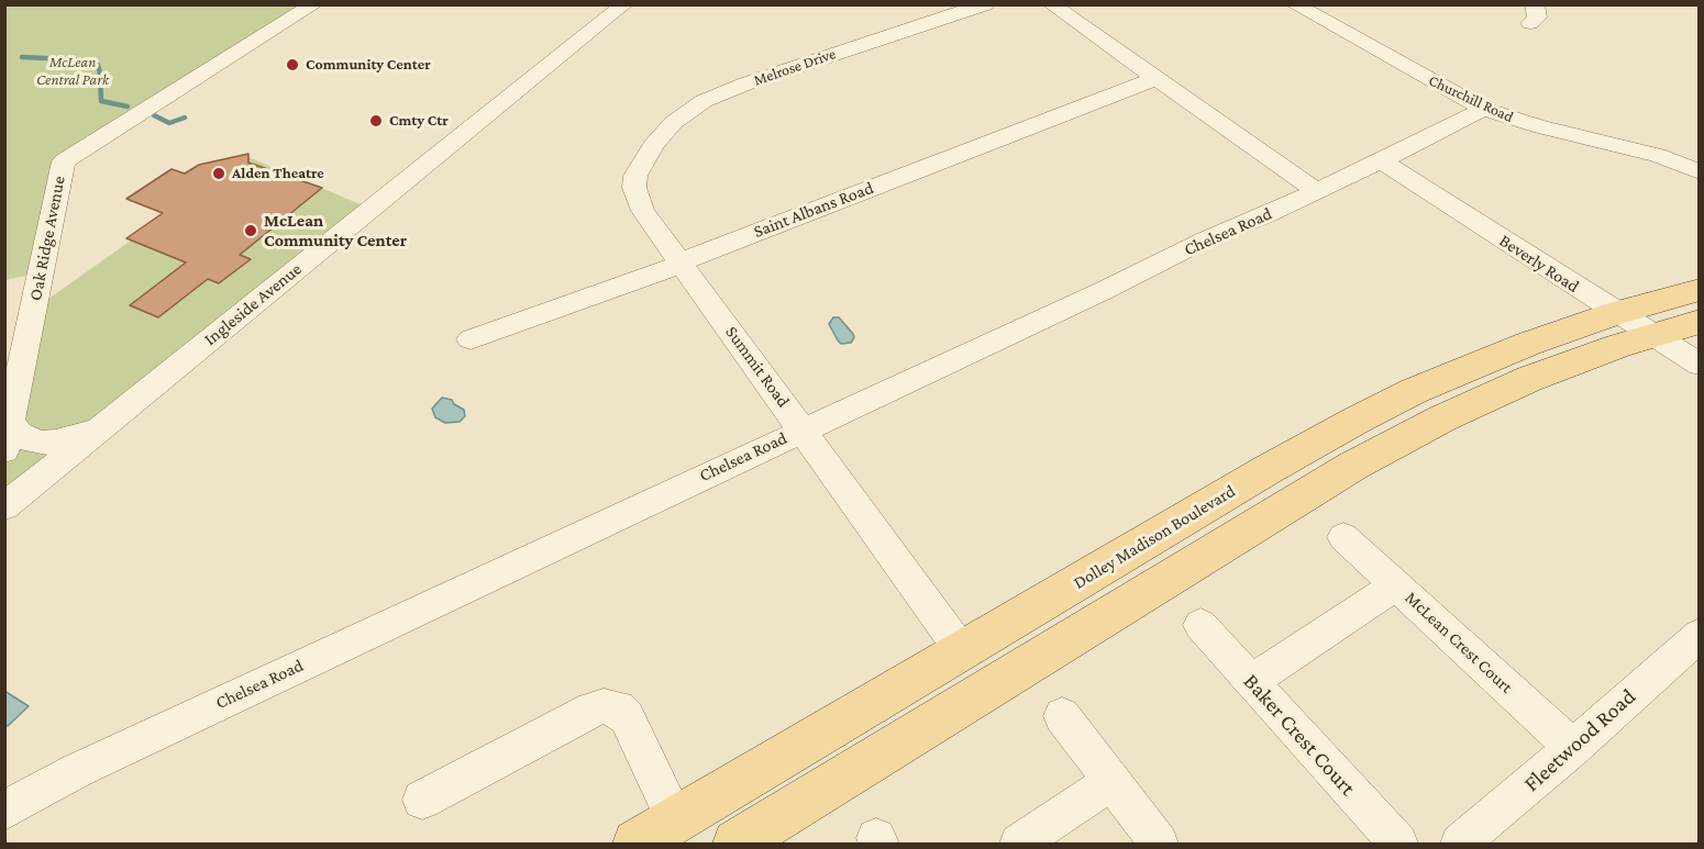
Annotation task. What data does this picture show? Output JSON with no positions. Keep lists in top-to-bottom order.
{
  "streets": {
    "main road": ["Dolley Madison Boulevard"],
    "street": [
      "Melrose Drive",
      "Churchill Road",
      "Saint Albans Road",
      "Chelsea Road",
      "Oak Ridge Avenue",
      "Beverly Road",
      "Ingleside Avenue",
      "Summit Road",
      "McLean Crest Court",
      "Baker Crest Court",
      "Fleetwood Road"
    ]
  },
  "crossings": [
    ["Melrose Drive", "Summit Road"],
    ["Churchill Road", "Chelsea Road"],
    ["Saint Albans Road", "Summit Road"],
    ["Chelsea Road", "Beverly Road"],
    ["Chelsea Road", "Summit Road"],
    ["Beverly Road", "Dolley Madison Boulevard"],
    ["Summit Road", "Dolley Madison Boulevard"],
    ["McLean Crest Court", "Fleetwood Road"]
  ],
  "parks": ["McLean Central Park"],
  "places": [
    "Community Center",
    "Cmty Ctr",
    "Alden Theatre",
    "McLean Community Center"
  ]
}
